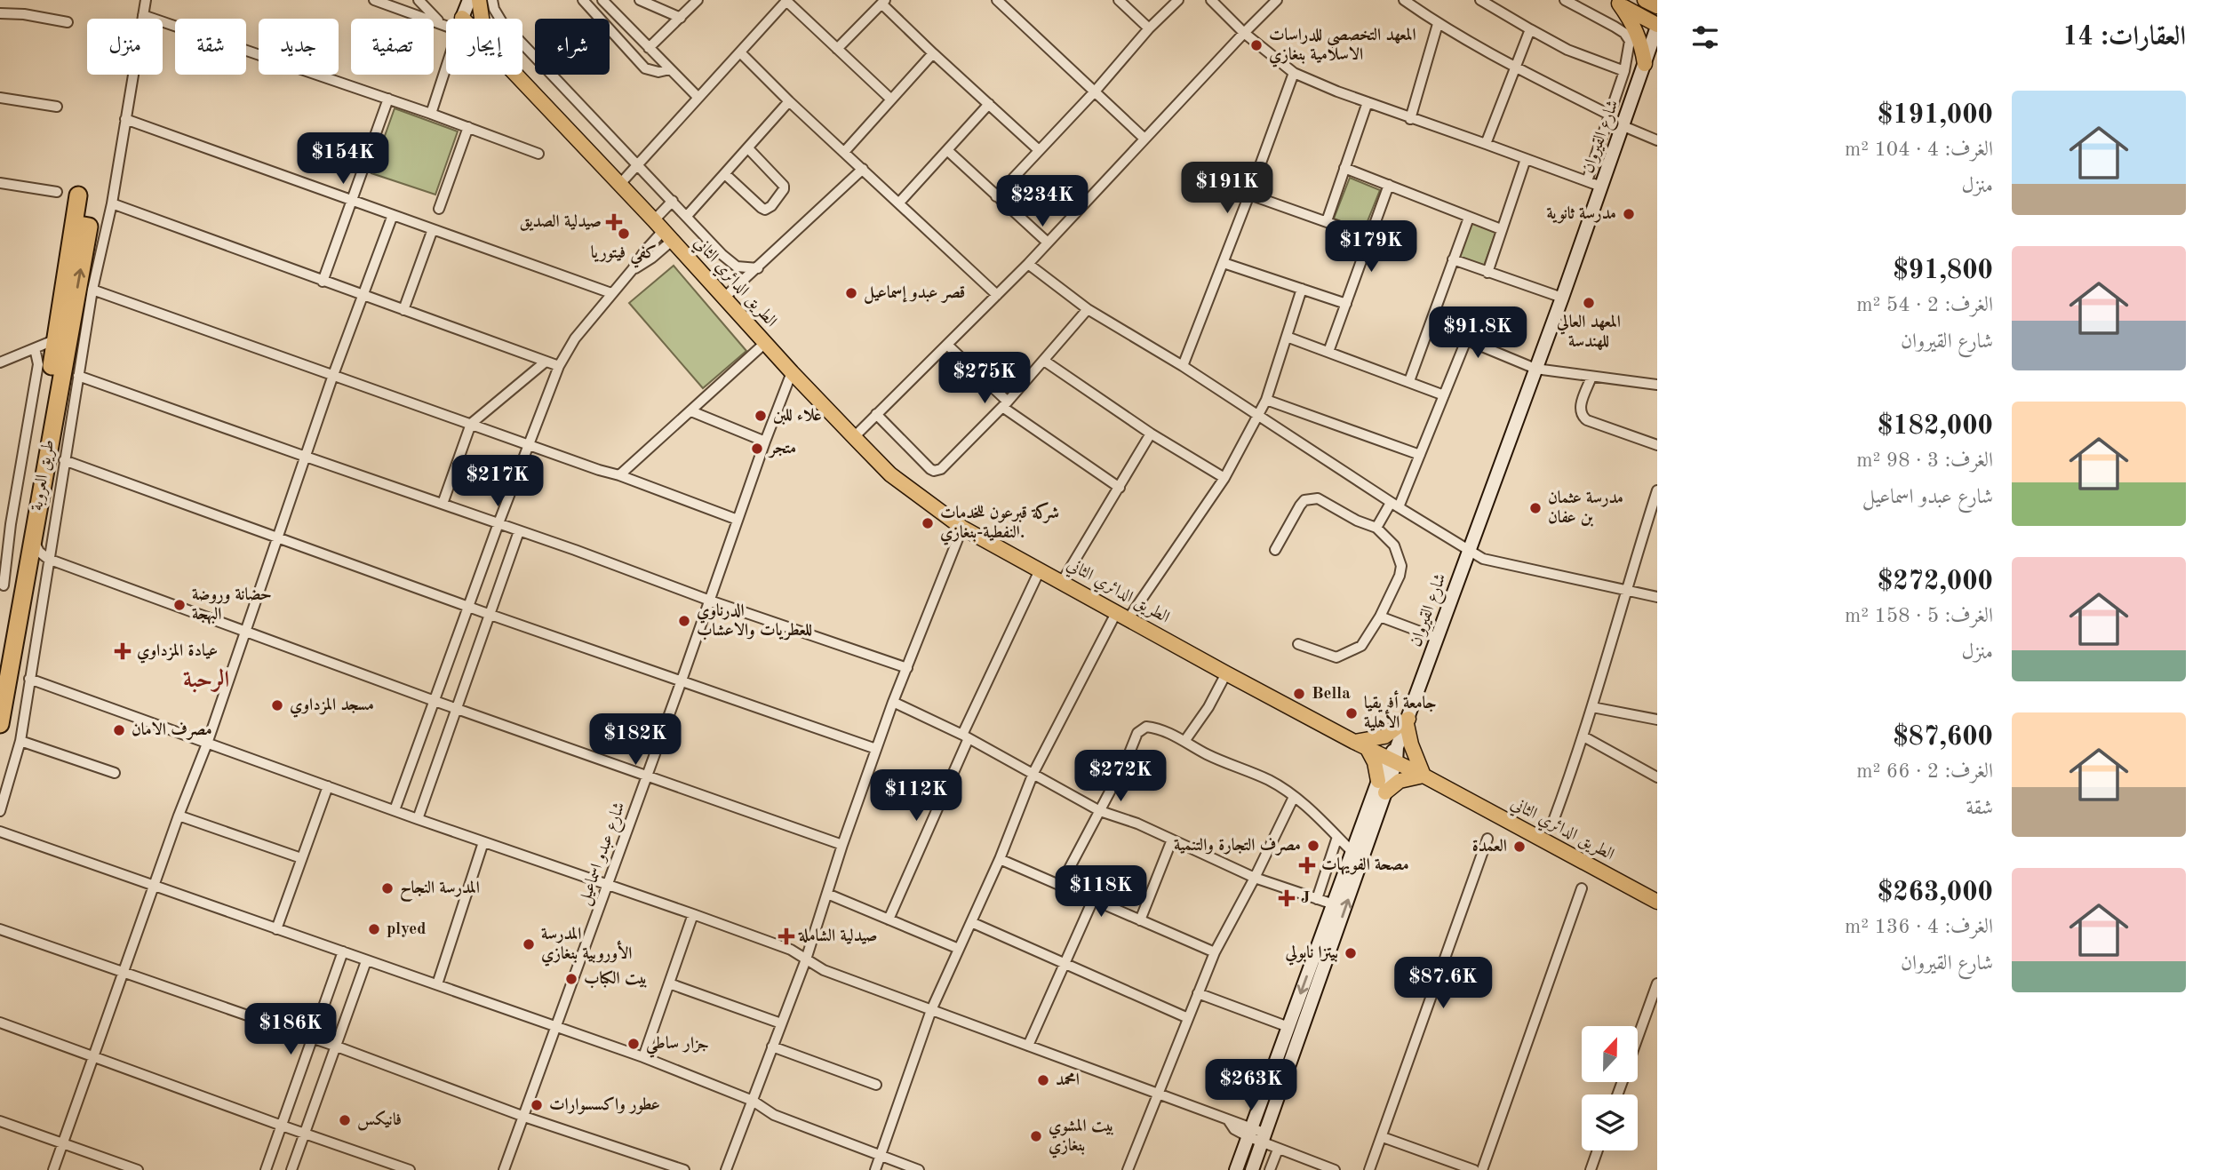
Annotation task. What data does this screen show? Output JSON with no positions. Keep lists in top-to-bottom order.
{
  "streets": {
    "highway": ["طريق العروبة"],
    "main road": ["شارع القيروان", "الطريق الدائري الثاني"],
    "street": ["شارع عبدو اسماعيل"]
  },
  "crossings": [
    ["شارع القيروان", "الطريق الدائري الثاني"],
    ["الطريق الدائري الثاني", "شارع عبدو اسماعيل"]
  ],
  "districts": ["الرحبة"],
  "places": {
    "other": [
      "المعهد التخصصي للدراسات الاسلامية بنغازي",
      "مدرسة ثانوية",
      "كفي فيتوريا",
      "قصر عبدو إسماعيل",
      "المعهد العالي للهندسة",
      "علاء للبن",
      "متجر",
      "مدرسة عثمان بن عفان",
      "شركة قبرعون للخدمات النفطية-بنغازي.",
      "حضانة وروضة البهجة",
      "الدرناوي للعطريات والاعشاب",
      "Bella",
      "مسجد المزداوي",
      "جامعة أفريقيا الأهلية",
      "مصرف الامان",
      "مصرف التجارة والتنمية",
      "العمدة",
      "المدرسة النجاح",
      "plyed",
      "المدرسة الأوروبية بنغازي",
      "بيتزا نابولي",
      "بيت الكباب",
      "جزار ساطي",
      "امحمد",
      "عطور واكسسوارات",
      "فانيكس",
      "بيت المشوي بنغازي"
    ],
    "health": [
      "صيدلية الصديق",
      "عيادة المزداوي",
      "مصحة الفويهات",
      "J",
      "صيدلية الشاملة"
    ]
  },
  "north": "top",
  "page": {
    "heading": "العقارات: 14",
    "chip": [
      "شراء",
      "إيجار",
      "تصفية",
      "جديد",
      "شقة",
      "منزل"
    ],
    "list": [
      {
        "name": "$191,000",
        "note": "الغرف: 4 · 104 m² · منزل"
      },
      {
        "name": "$91,800",
        "note": "الغرف: 2 · 54 m² · شارع القيروان"
      },
      {
        "name": "$182,000",
        "note": "الغرف: 3 · 98 m² · شارع عبدو اسماعيل"
      },
      {
        "name": "$272,000",
        "note": "الغرف: 5 · 158 m² · منزل"
      },
      {
        "name": "$87,600",
        "note": "الغرف: 2 · 66 m² · شقة"
      },
      {
        "name": "$263,000",
        "note": "الغرف: 4 · 136 m² · شارع القيروان"
      }
    ],
    "price": [
      "$154K",
      "$191K",
      "$234K",
      "$179K",
      "$91.8K",
      "$275K",
      "$217K",
      "$182K",
      "$272K",
      "$112K",
      "$118K",
      "$87.6K",
      "$186K",
      "$263K"
    ]
  }
}
